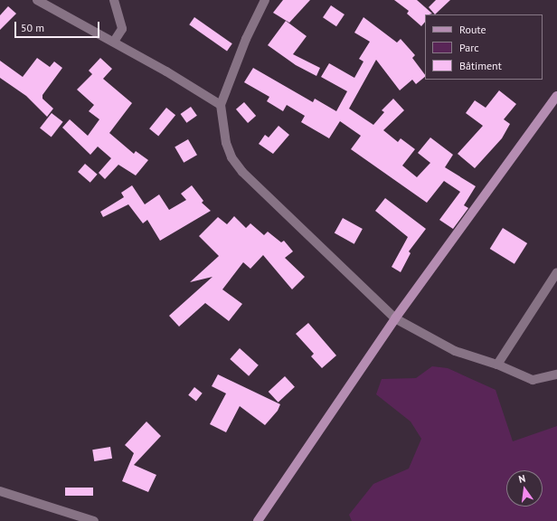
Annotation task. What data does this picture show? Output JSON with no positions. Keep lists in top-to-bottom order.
{
  "legend": ["Route", "Parc", "Bâtiment"],
  "scale_bar": "50 m",
  "north": "top"
}
